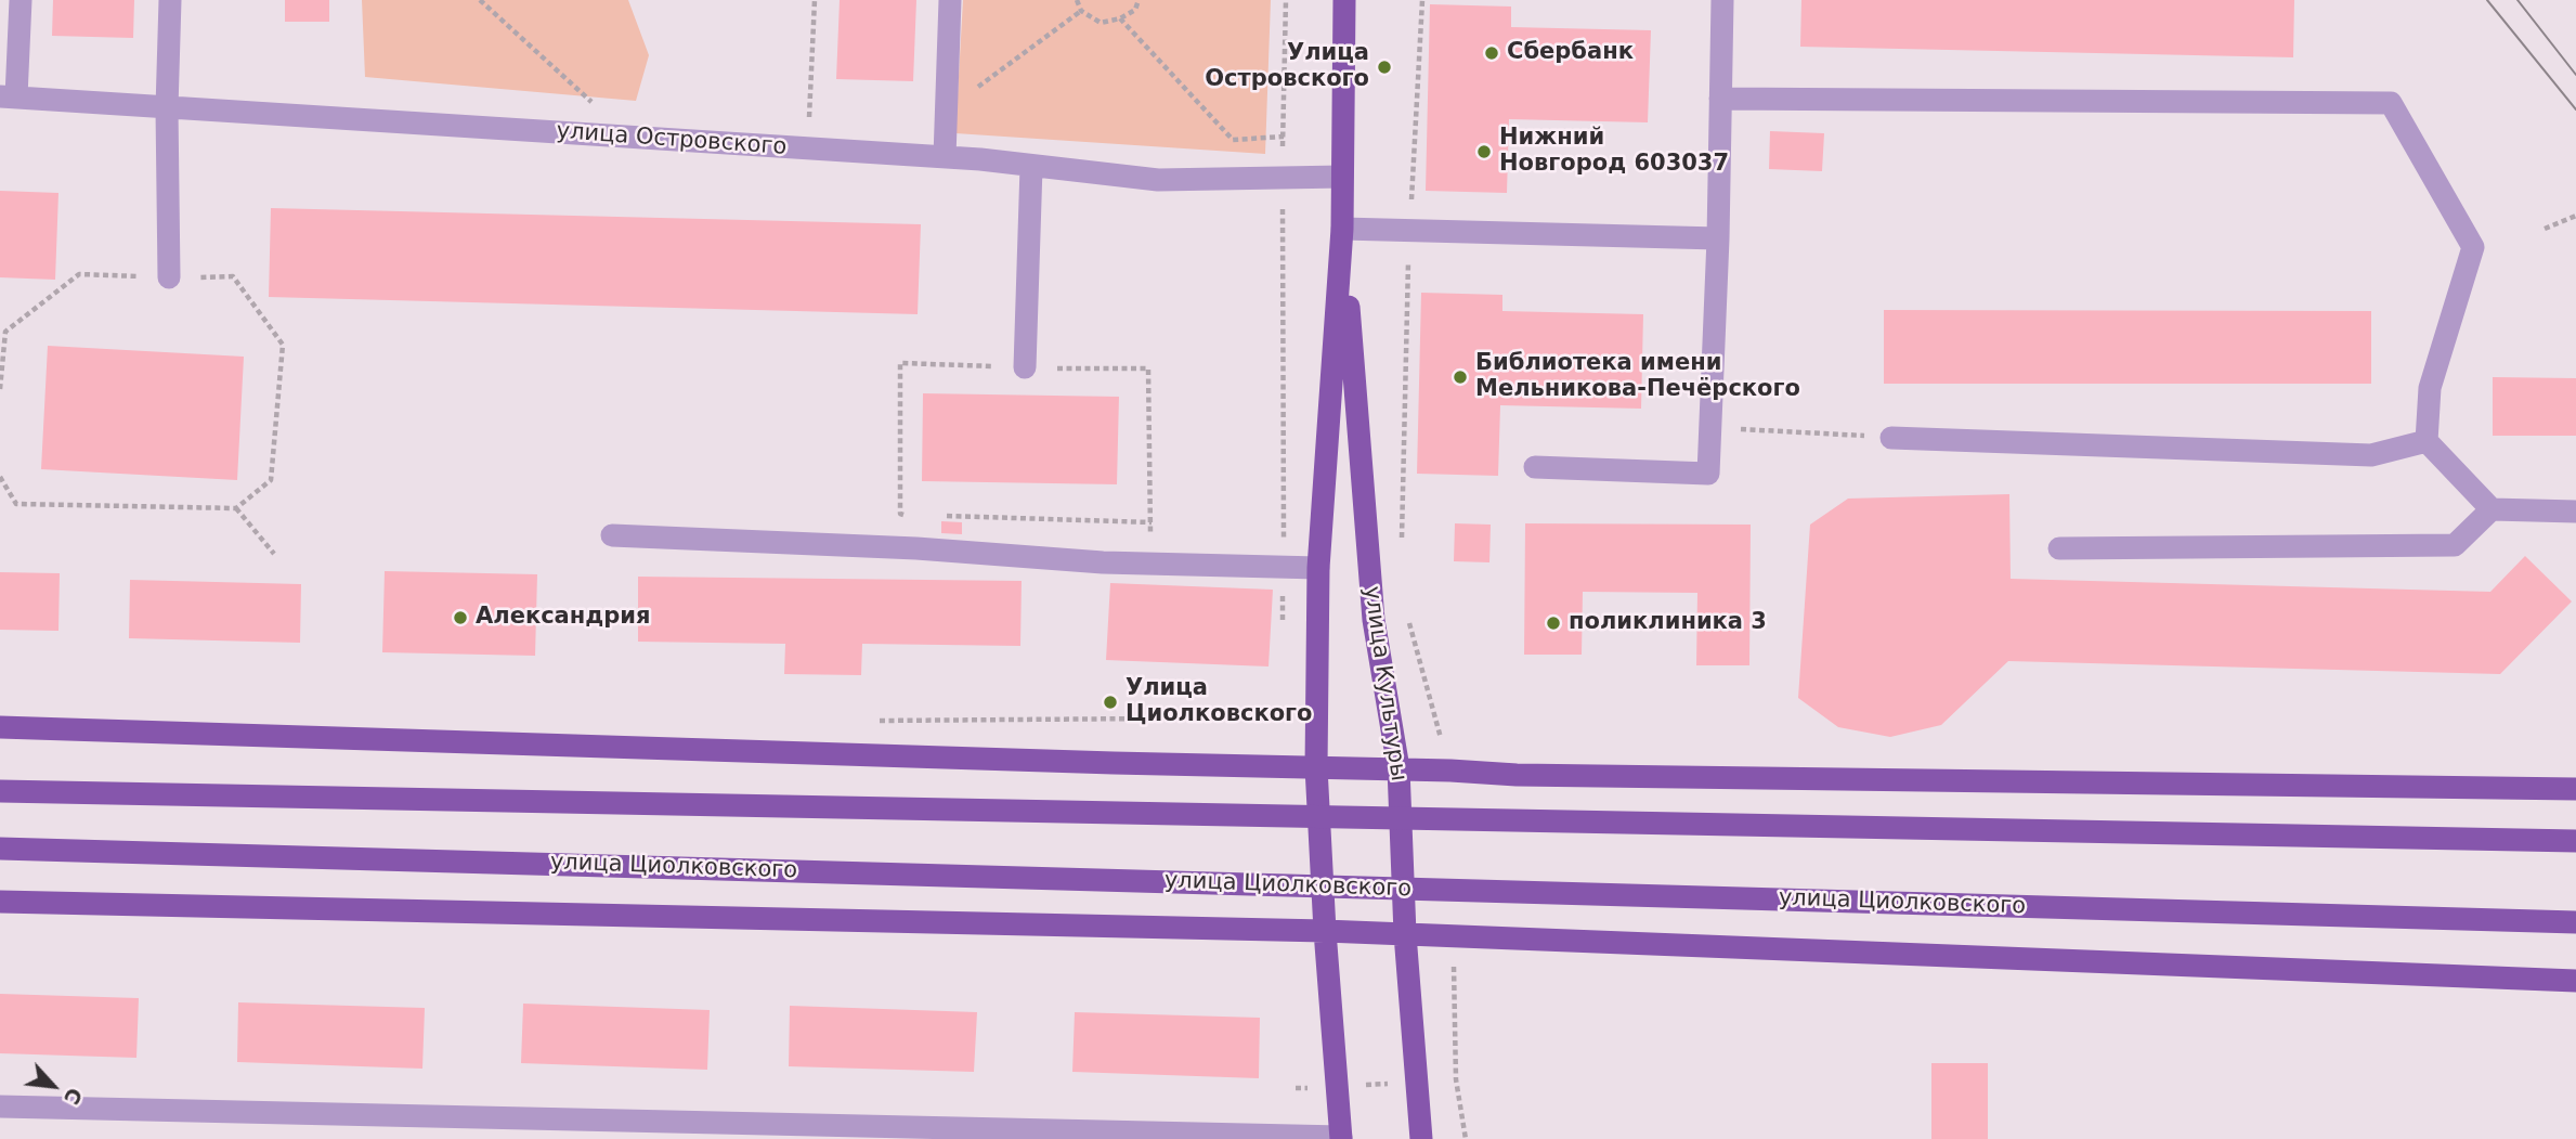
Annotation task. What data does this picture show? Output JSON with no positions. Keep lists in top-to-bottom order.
{
  "streets": {
    "main road": ["улица Культуры", "улица Циолковского"],
    "street": ["улица Островского"]
  },
  "crossings": [
    ["улица Островского", "улица Культуры"]
  ],
  "places": [
    "Сбербанк",
    "Улица Островского",
    "Нижний Новгород 603037",
    "Библиотека имени Мельникова-Печёрского",
    "Александрия",
    "поликлиника 3",
    "Улица Циолковского"
  ],
  "north": "bottom right"
}
